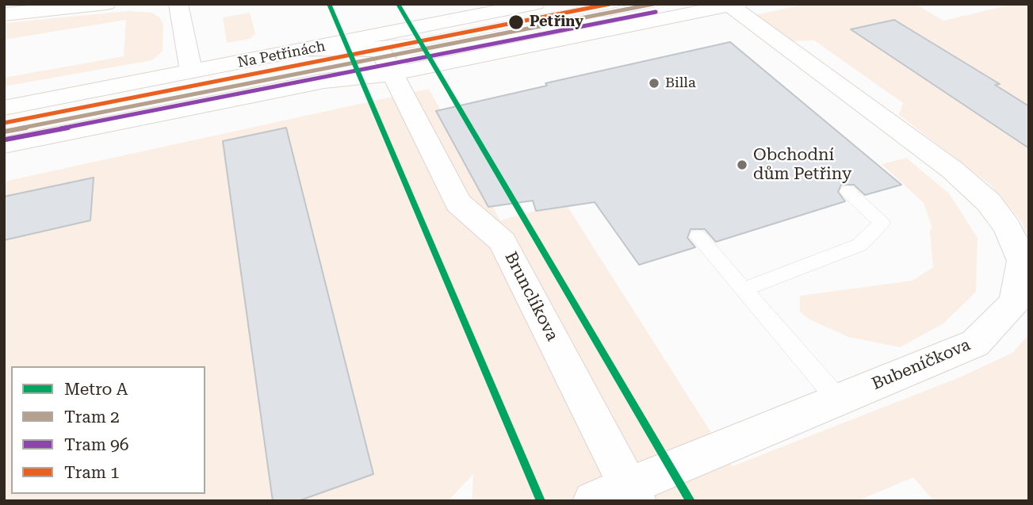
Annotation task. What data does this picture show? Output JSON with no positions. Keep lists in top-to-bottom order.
{
  "streets": {
    "street": ["Na Petřinách", "Brunclíkova", "Bubeníčkova"]
  },
  "crossings": [
    ["Na Petřinách", "Brunclíkova"],
    ["Brunclíkova", "Bubeníčkova"]
  ],
  "places": ["Petřiny", "Billa", "Obchodní dům Petřiny"],
  "lines": [
    "metro line A",
    "tram line 2",
    "tram line 1",
    "tram line 96"
  ],
  "legend": [
    "Metro A",
    "Tram 2",
    "Tram 96",
    "Tram 1"
  ]
}
